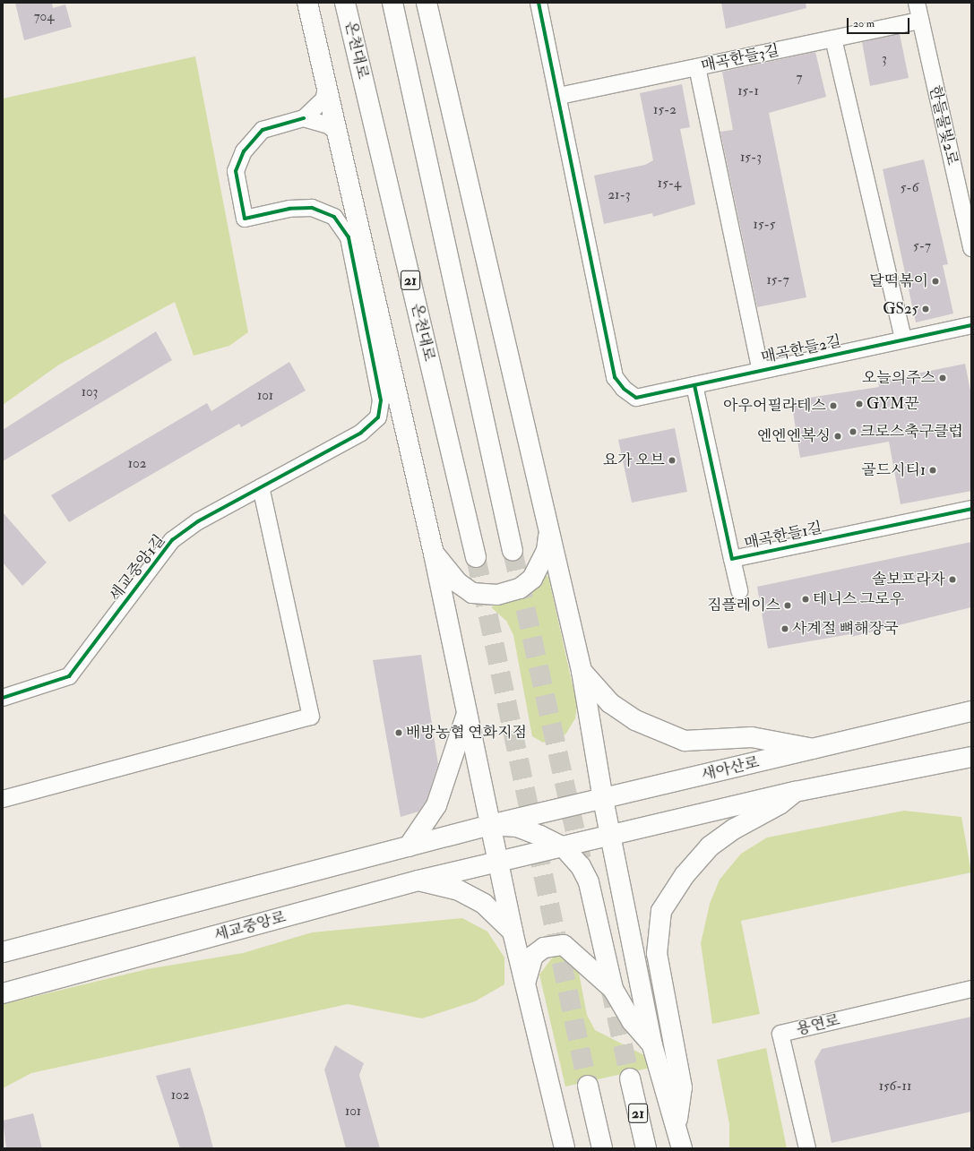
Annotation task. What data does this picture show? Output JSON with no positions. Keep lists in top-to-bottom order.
{
  "streets": {
    "main road": [
      "온천대로",
      "21",
      "새아산로",
      "세교중앙로"
    ],
    "street": [
      "매곡한들3길",
      "한들물빛2로",
      "매곡한들2길",
      "매곡한들1길",
      "세교중앙1길",
      "용연로"
    ]
  },
  "crossings": [
    ["매곡한들3길", "한들물빛2로"],
    ["매곡한들3길", "매곡한들2길"],
    ["매곡한들2길", "매곡한들1길"]
  ],
  "places": [
    "달떡볶이",
    "GS25",
    "오늘의주스",
    "GYM꾼",
    "아우어필라테스",
    "크로스축구클럽",
    "엔엔엔복싱",
    "요가 오브",
    "골드시티1",
    "솔보프라자",
    "테니스 그로우",
    "짐플레이스",
    "사계절 뼈해장국",
    "배방농협 연화지점"
  ],
  "house_numbers": [
    "704",
    "3",
    "7",
    "15-1",
    "15-2",
    "15-3",
    "15-4",
    "5-6",
    "21-3",
    "15-5",
    "5-7",
    "15-7",
    "103",
    "101",
    "102",
    "156-11",
    "102",
    "101"
  ],
  "scale_bar": "20 m"
}
